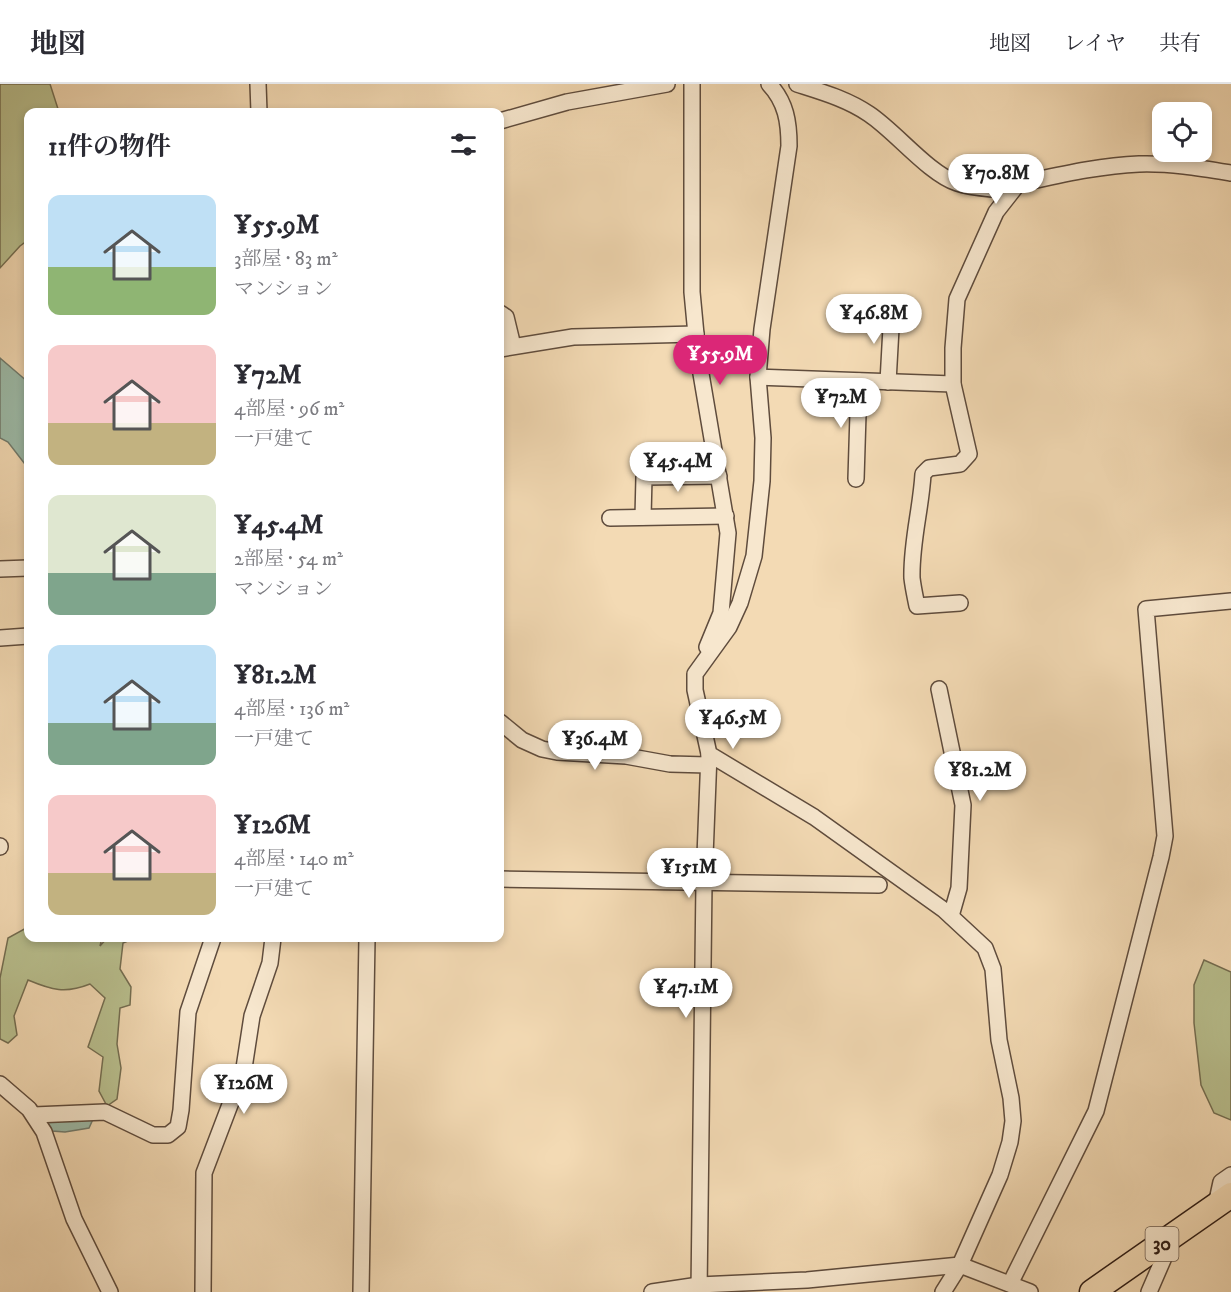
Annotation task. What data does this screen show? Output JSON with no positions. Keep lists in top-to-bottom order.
{
  "streets": {
    "main road": ["30"]
  },
  "page": {
    "header": "地図",
    "nav": ["地図", "レイヤ", "共有"],
    "heading": "11件の物件",
    "price": [
      "¥70.8M",
      "¥46.8M",
      "¥55.9M",
      "¥72M",
      "¥45.4M",
      "¥46.5M",
      "¥36.4M",
      "¥81.2M",
      "¥151M",
      "¥47.1M",
      "¥126M"
    ],
    "list": [
      {
        "name": "¥55.9M",
        "note": "3部屋 · 83 m² · マンション"
      },
      {
        "name": "¥72M",
        "note": "4部屋 · 96 m² · 一戸建て"
      },
      {
        "name": "¥45.4M",
        "note": "2部屋 · 54 m² · マンション"
      },
      {
        "name": "¥81.2M",
        "note": "4部屋 · 136 m² · 一戸建て"
      },
      {
        "name": "¥126M",
        "note": "4部屋 · 140 m² · 一戸建て"
      }
    ]
  }
}
